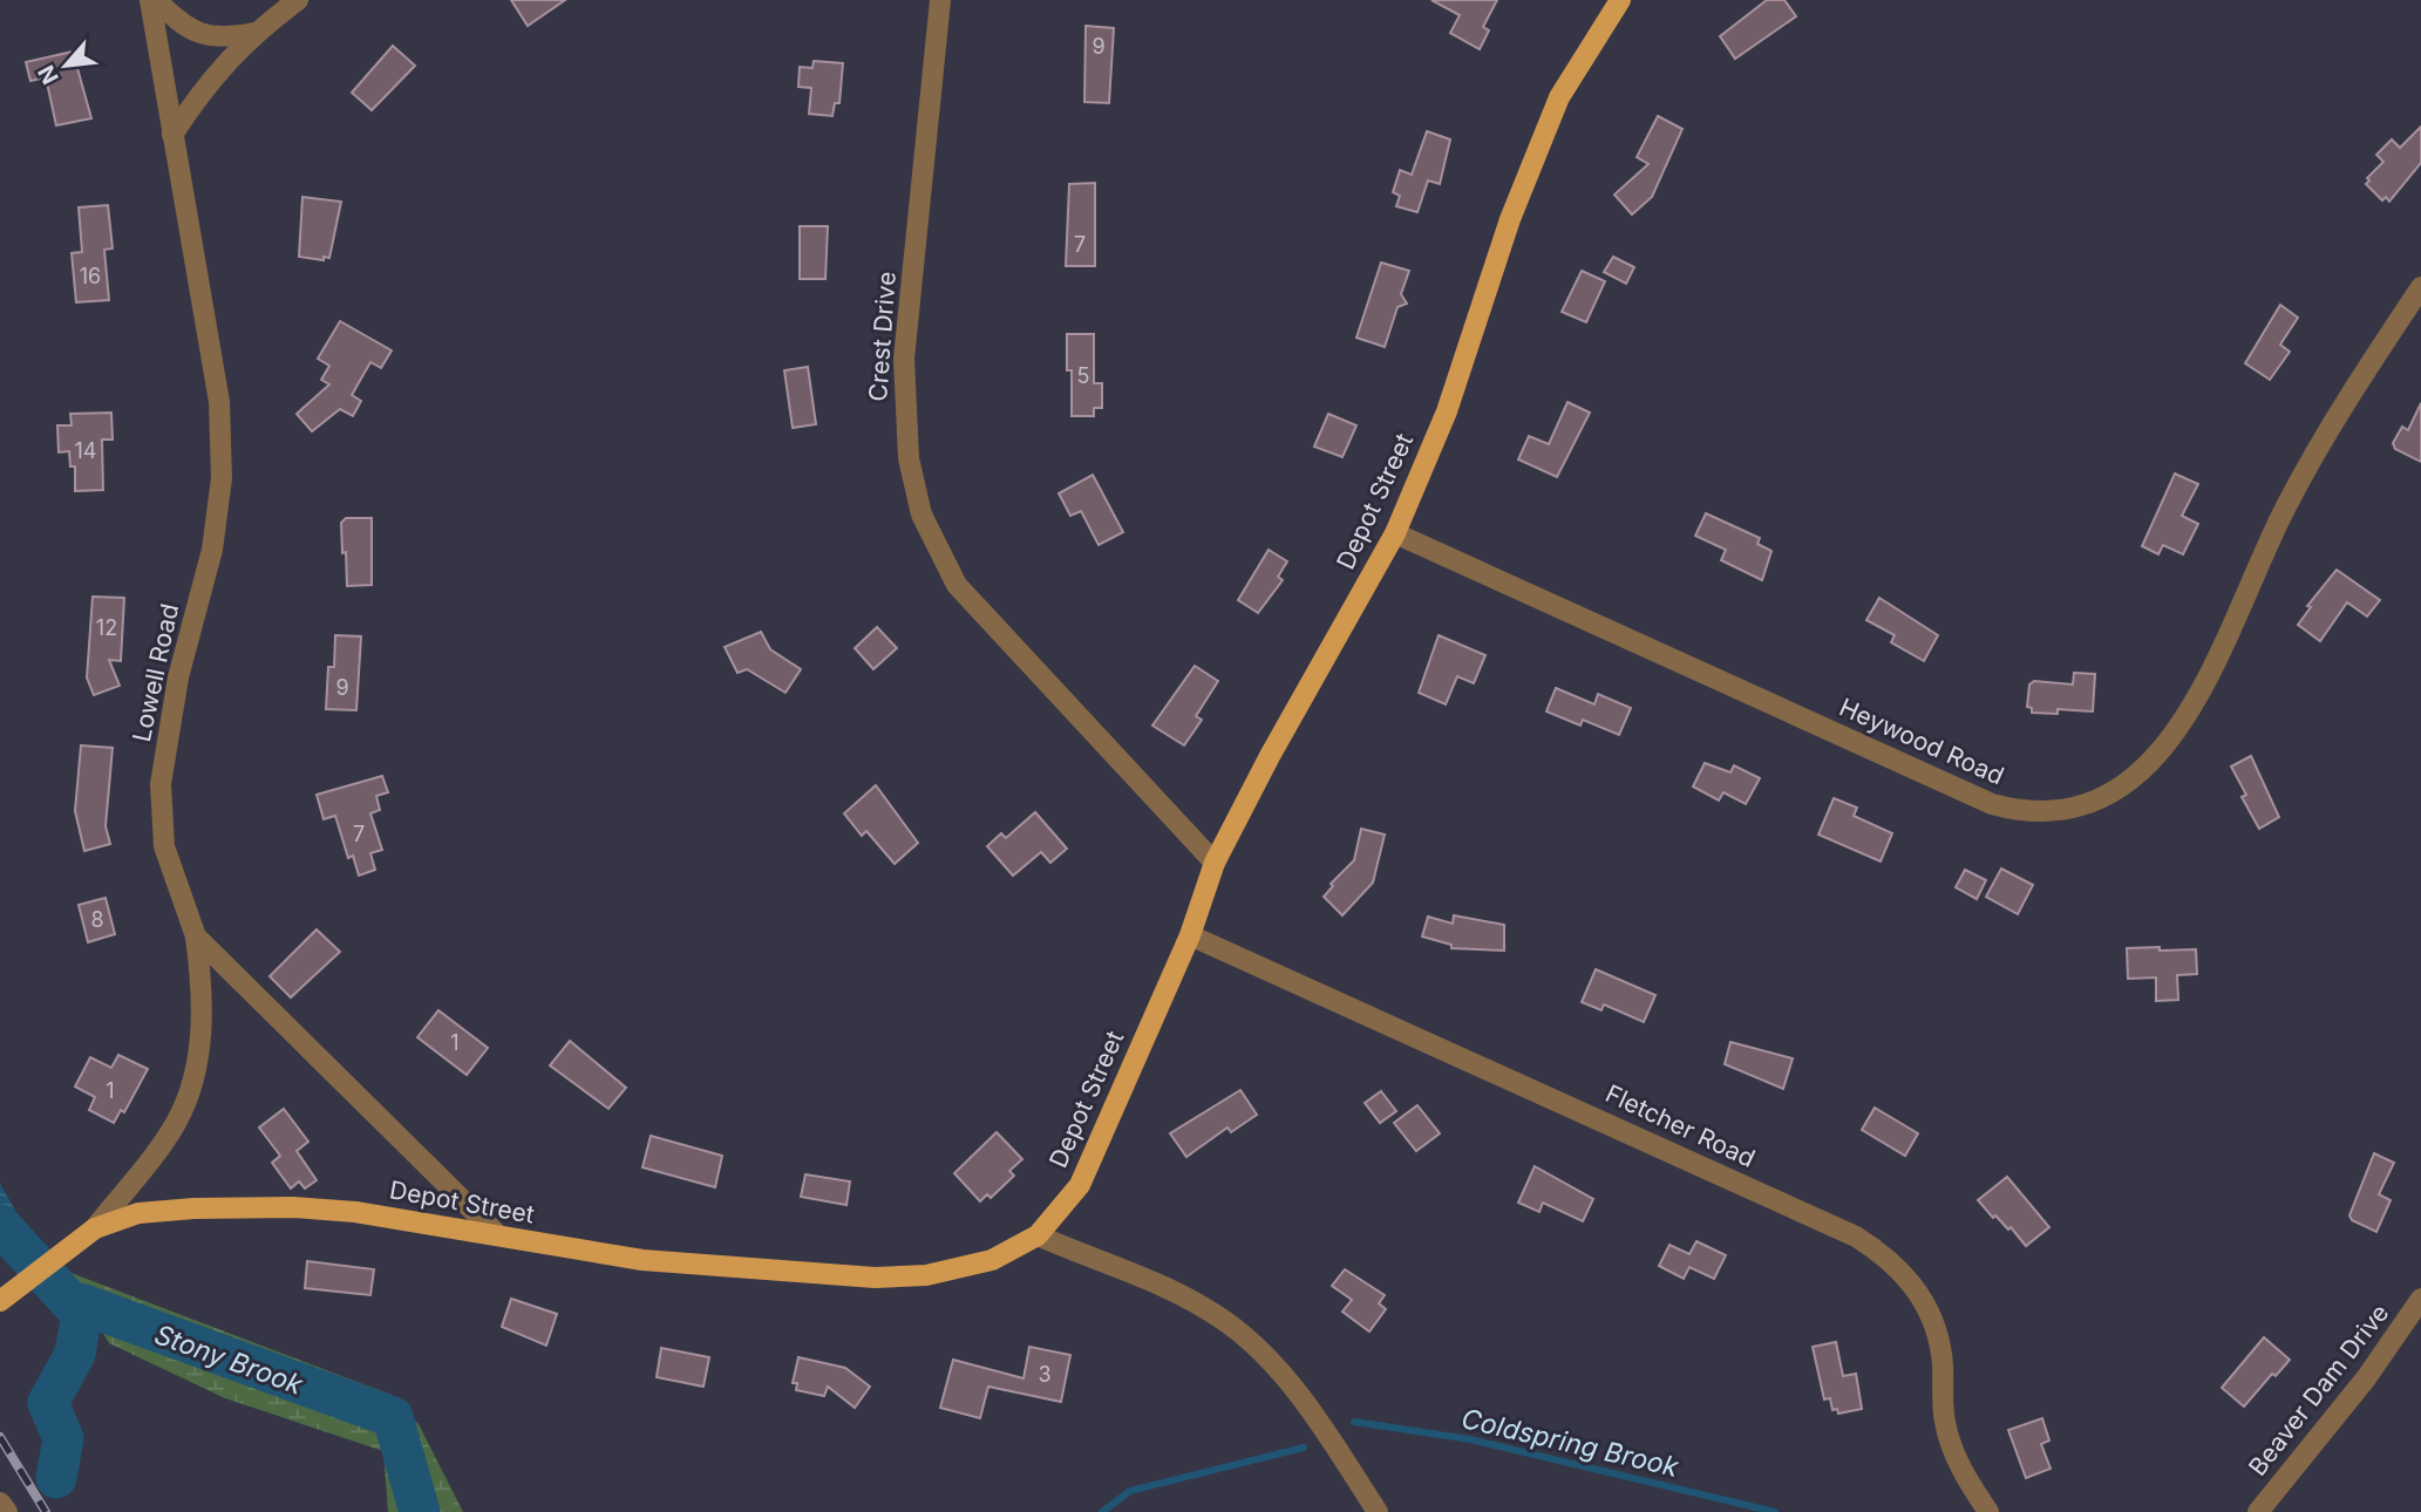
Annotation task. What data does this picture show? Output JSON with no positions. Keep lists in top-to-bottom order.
{
  "streets": {
    "main road": ["Depot Street"],
    "street": [
      "Crest Drive",
      "Lowell Road",
      "Heywood Road",
      "Fletcher Road",
      "Beaver Dam Drive"
    ]
  },
  "crossings": [
    ["Crest Drive", "Depot Street"],
    ["Depot Street", "Lowell Road"],
    ["Depot Street", "Heywood Road"],
    ["Depot Street", "Fletcher Road"]
  ],
  "water": ["Stony Brook", "Coldspring Brook"],
  "house_numbers": [
    "9",
    "7",
    "16",
    "5",
    "14",
    "12",
    "9",
    "7",
    "8",
    "1",
    "1",
    "3"
  ],
  "north": "bottom left"
}
